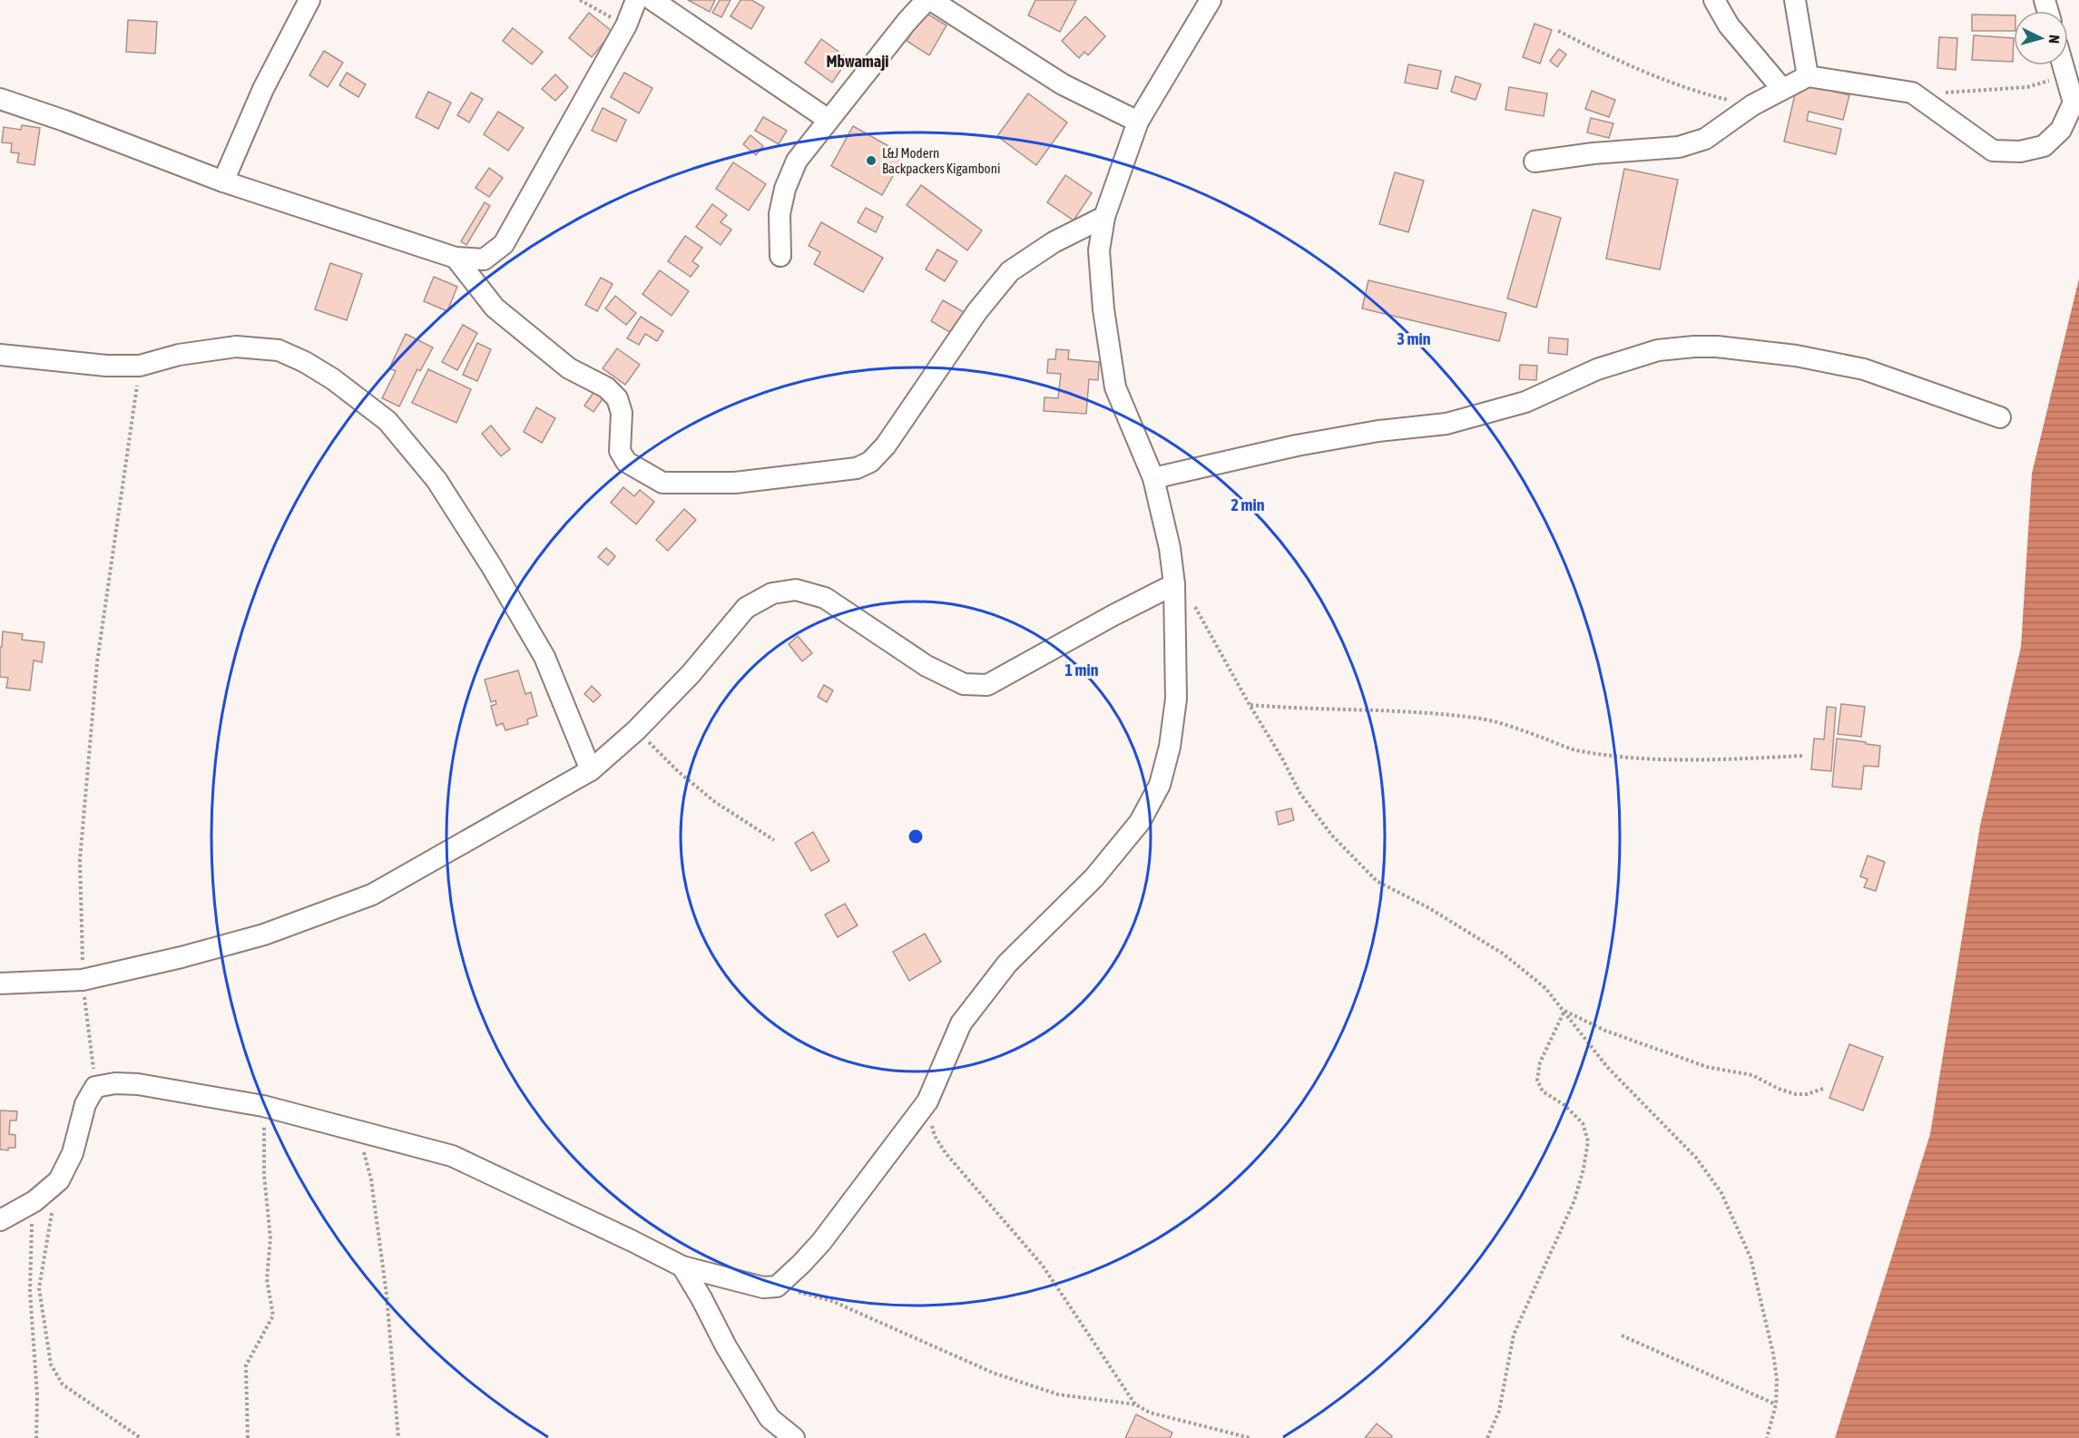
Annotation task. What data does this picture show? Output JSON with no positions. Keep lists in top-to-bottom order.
{
  "districts": ["Mbwamaji"],
  "places": ["L&J Modern Backpackers Kigamboni"],
  "north": "right",
  "rings": ["3 min", "2 min", "1 min"]
}
